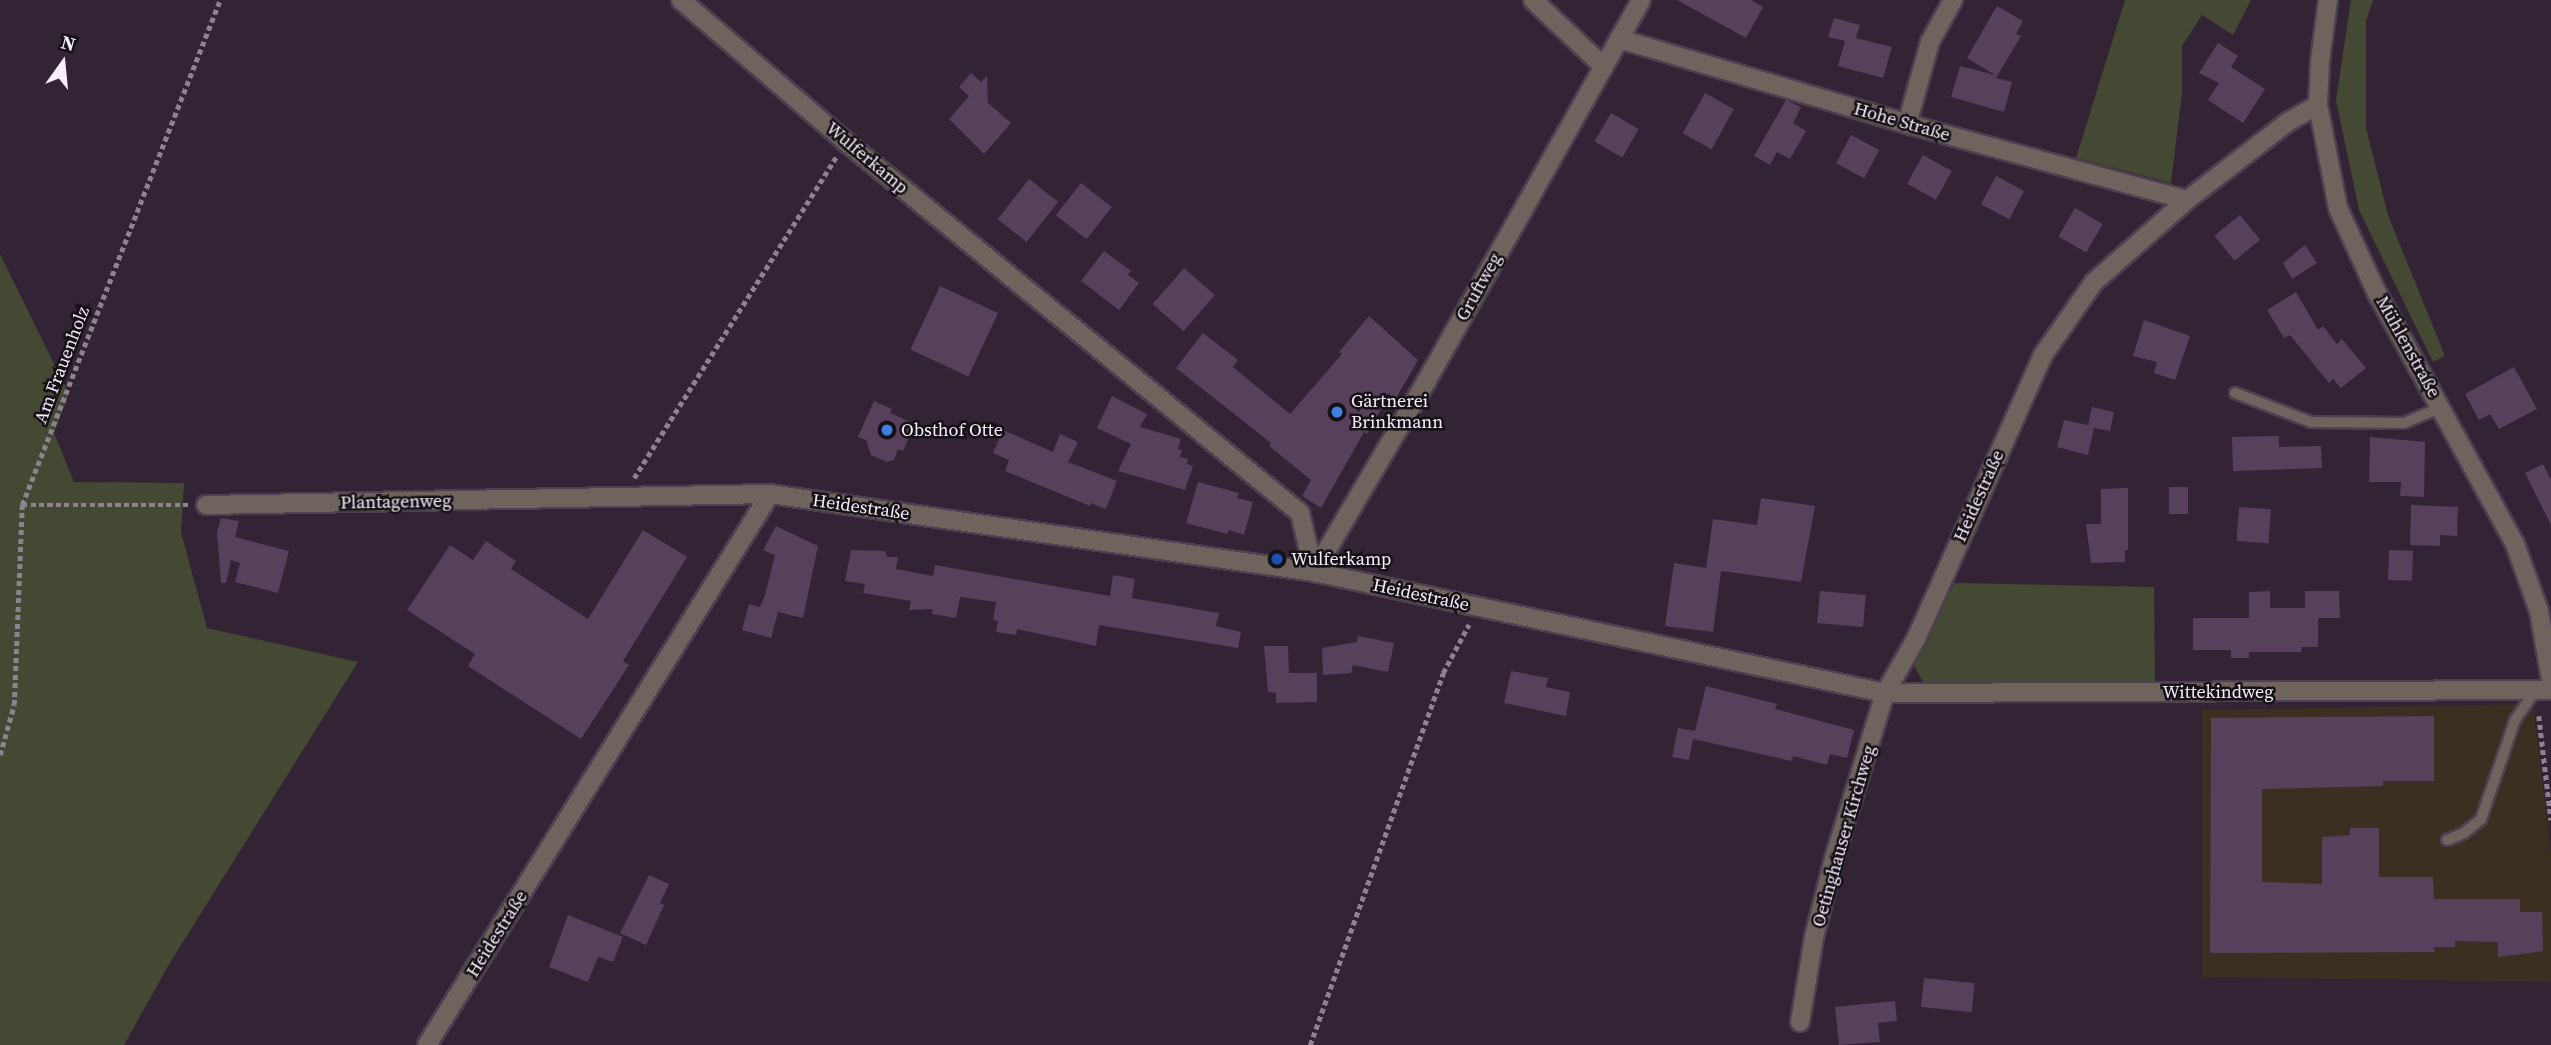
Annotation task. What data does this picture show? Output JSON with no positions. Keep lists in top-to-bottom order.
{
  "streets": {
    "street": [
      "Hohe Straße",
      "Wulferkamp",
      "Gruftweg",
      "Mühlenstraße",
      "Heidestraße",
      "Plantagenweg",
      "Wittekindweg",
      "Oetinghauser Kirchweg"
    ],
    "path": ["Am Frauenholz"]
  },
  "crossings": [
    ["Hohe Straße", "Gruftweg"],
    ["Hohe Straße", "Heidestraße"],
    ["Wulferkamp", "Gruftweg"],
    ["Wulferkamp", "Heidestraße"],
    ["Gruftweg", "Heidestraße"],
    ["Mühlenstraße", "Heidestraße"],
    ["Mühlenstraße", "Wittekindweg"],
    ["Heidestraße", "Plantagenweg"],
    ["Heidestraße", "Wittekindweg"],
    ["Heidestraße", "Oetinghauser Kirchweg"],
    ["Wittekindweg", "Oetinghauser Kirchweg"]
  ],
  "places": ["Gärtnerei Brinkmann", "Obsthof Otte", "Wulferkamp"],
  "north": "top"
}
